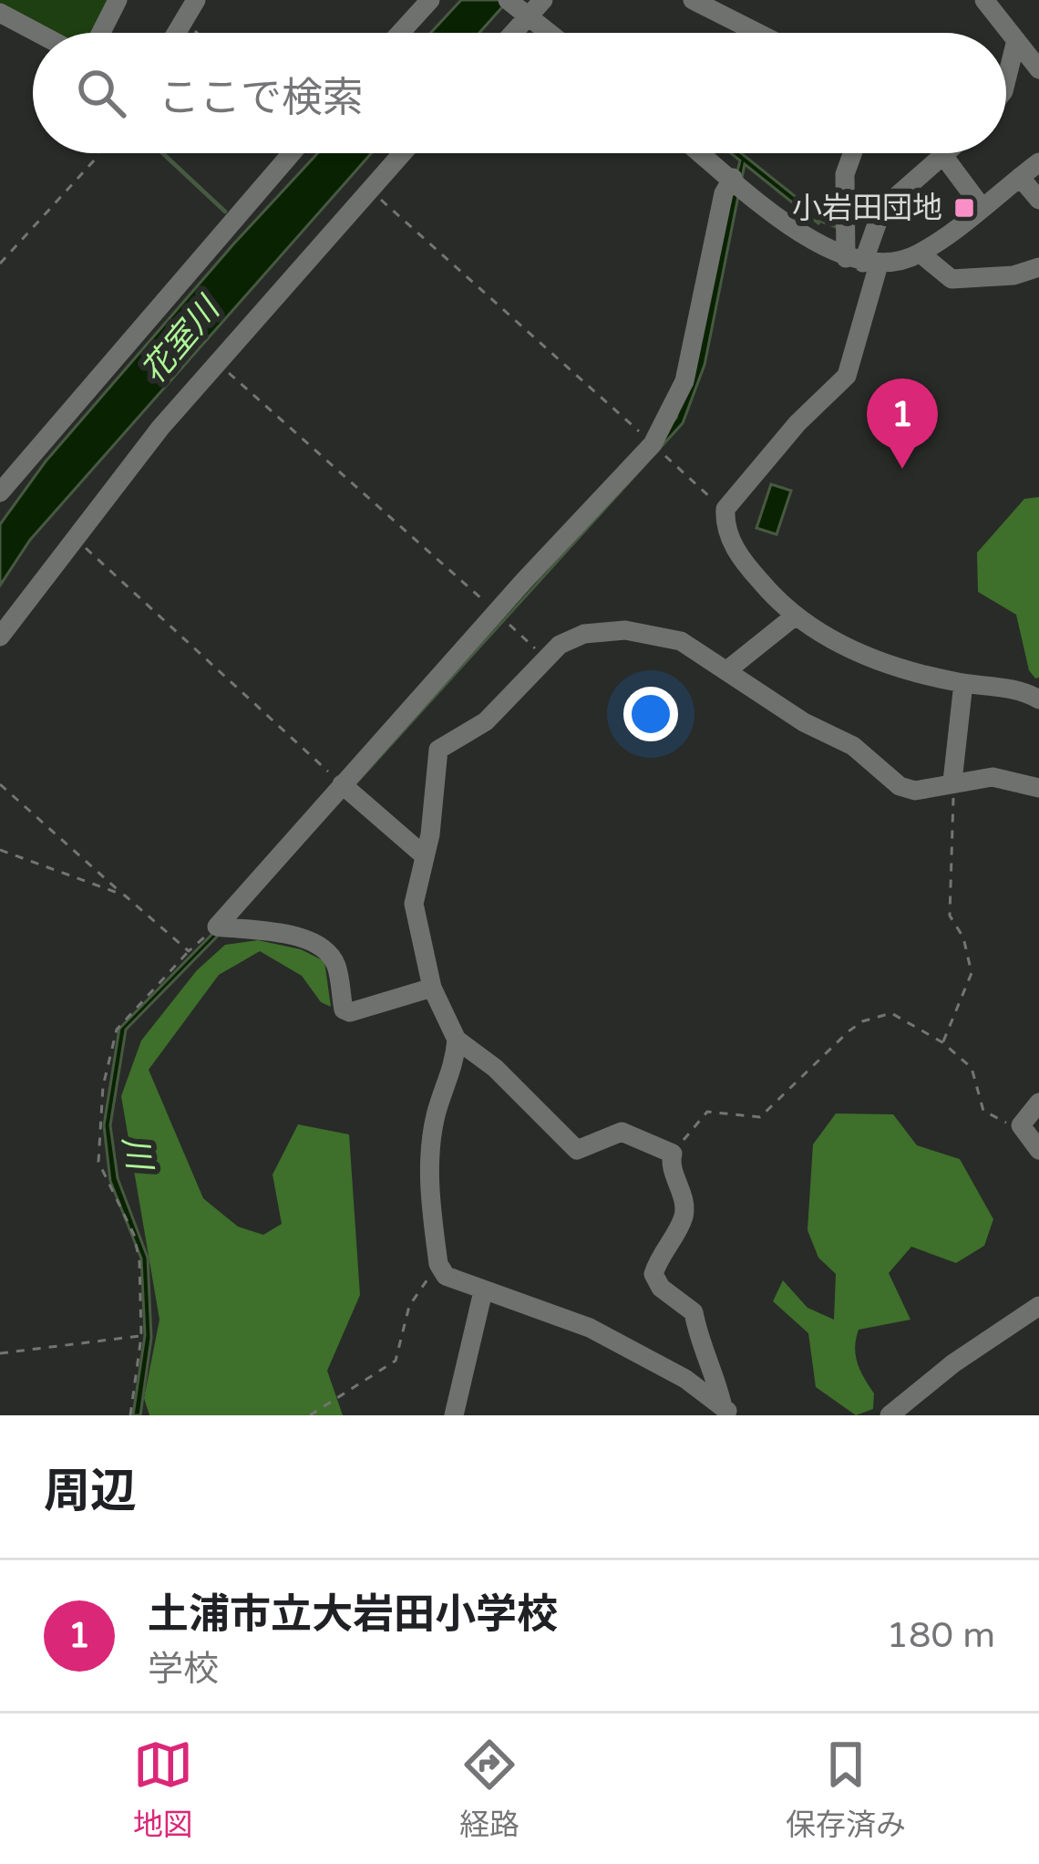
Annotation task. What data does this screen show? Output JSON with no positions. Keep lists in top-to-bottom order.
{
  "water": ["花室川", "川"],
  "places": {
    "transit": ["小岩田団地"]
  },
  "page": {
    "search": "ここで検索",
    "pins": "1",
    "heading": "周辺",
    "list": [
      {
        "mark": "1",
        "name": "土浦市立大岩田小学校",
        "note": "学校",
        "value": "180 m"
      }
    ],
    "nav": ["地図", "経路", "保存済み"]
  }
}
